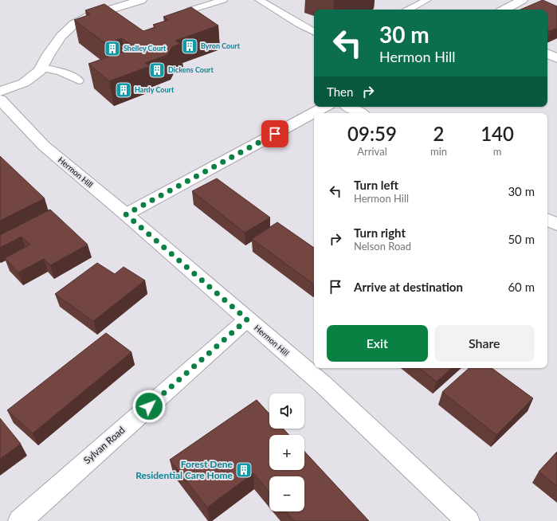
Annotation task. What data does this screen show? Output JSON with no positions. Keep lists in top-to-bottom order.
{
  "streets": {
    "street": ["Hermon Hill", "Sylvan Road"]
  },
  "crossings": [
    ["Hermon Hill", "Sylvan Road"]
  ],
  "places": {
    "building": [
      "Byron Court",
      "Shelley Court",
      "Dickens Court",
      "Hardy Court",
      "Forest Dene Residential Care Home"
    ]
  },
  "page": {
    "turn": ["30 m", "Hermon Hill"],
    "then": "Then",
    "eta": [
      "09:59",
      "Arrival",
      "2",
      "min",
      "140",
      "m"
    ],
    "list": [
      {
        "name": "Turn left",
        "note": "Hermon Hill",
        "value": "30 m"
      },
      {
        "name": "Turn right",
        "note": "Nelson Road",
        "value": "50 m"
      },
      {
        "name": "Arrive at destination",
        "value": "60 m"
      }
    ],
    "buttons": ["Exit", "Share"],
    "map_buttons": ["+", "−"]
  }
}
